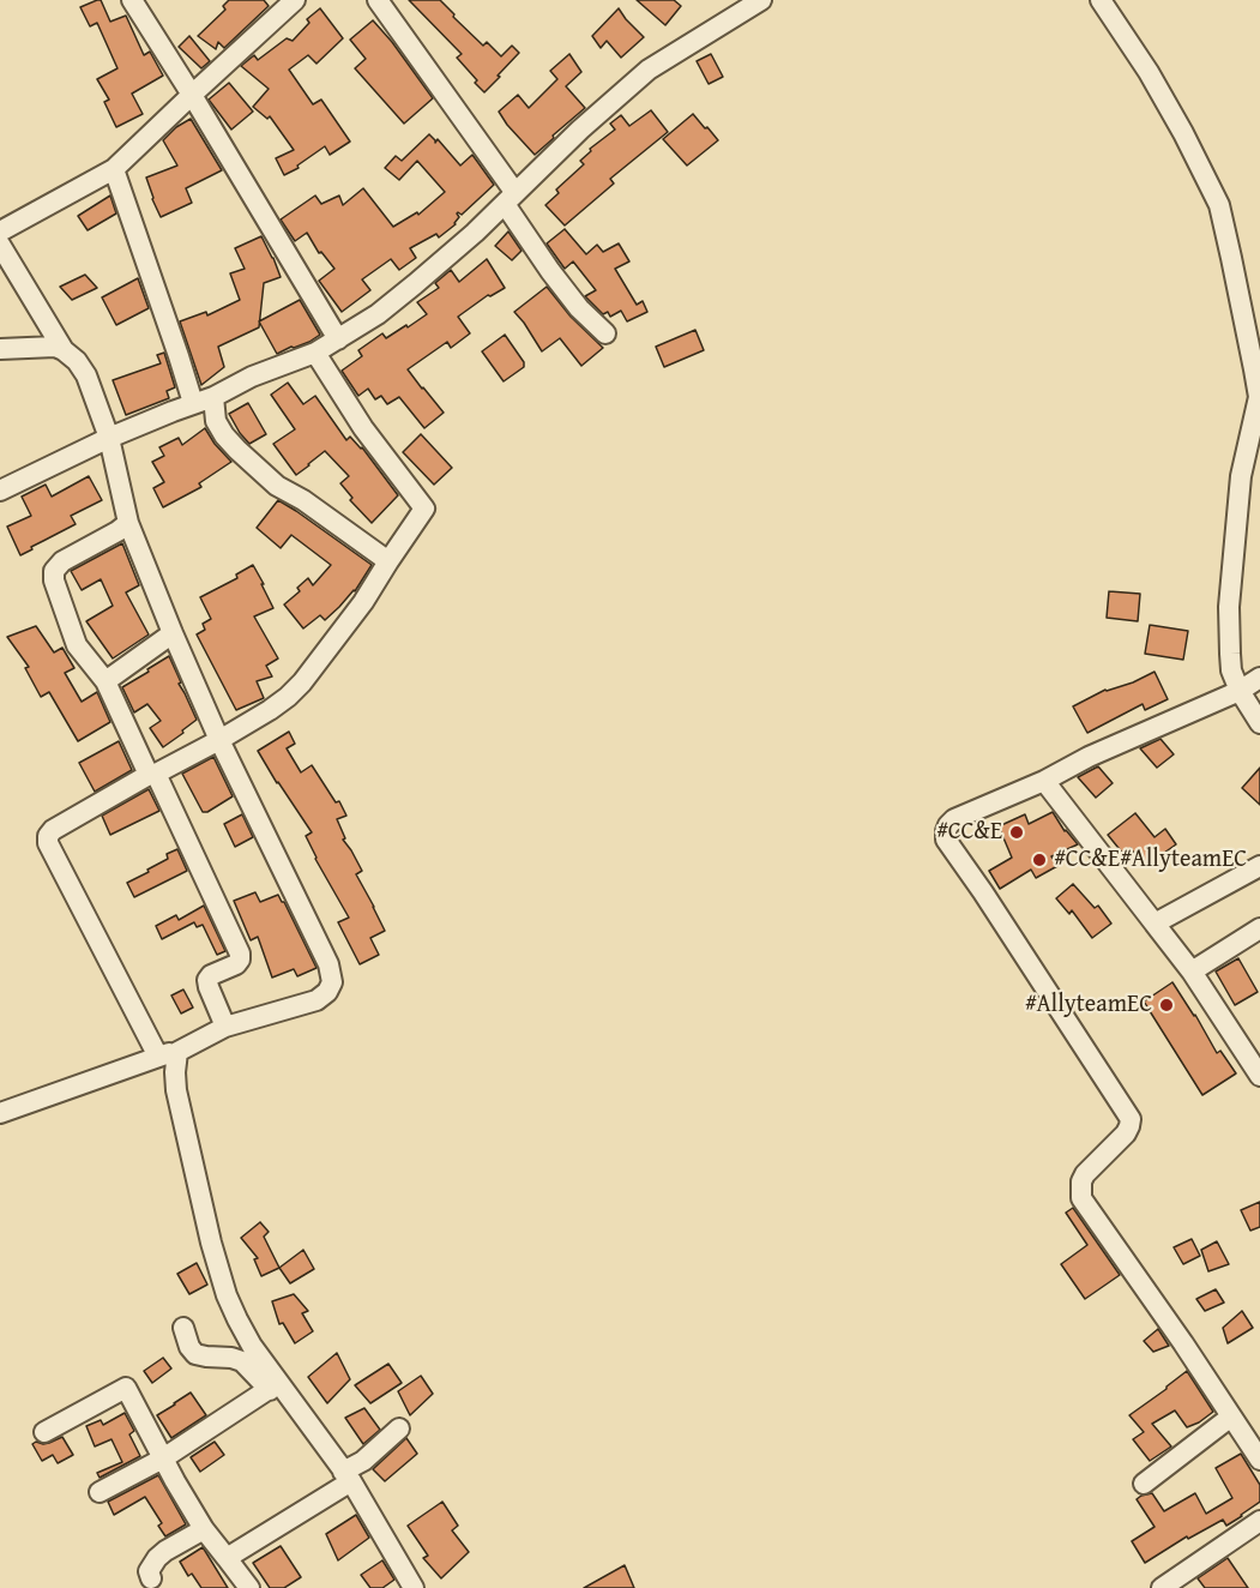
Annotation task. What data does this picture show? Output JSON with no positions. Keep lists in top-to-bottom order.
{
  "places": ["#CC&E", "#CC&E#AllyteamEC", "#AllyteamEC"]
}
